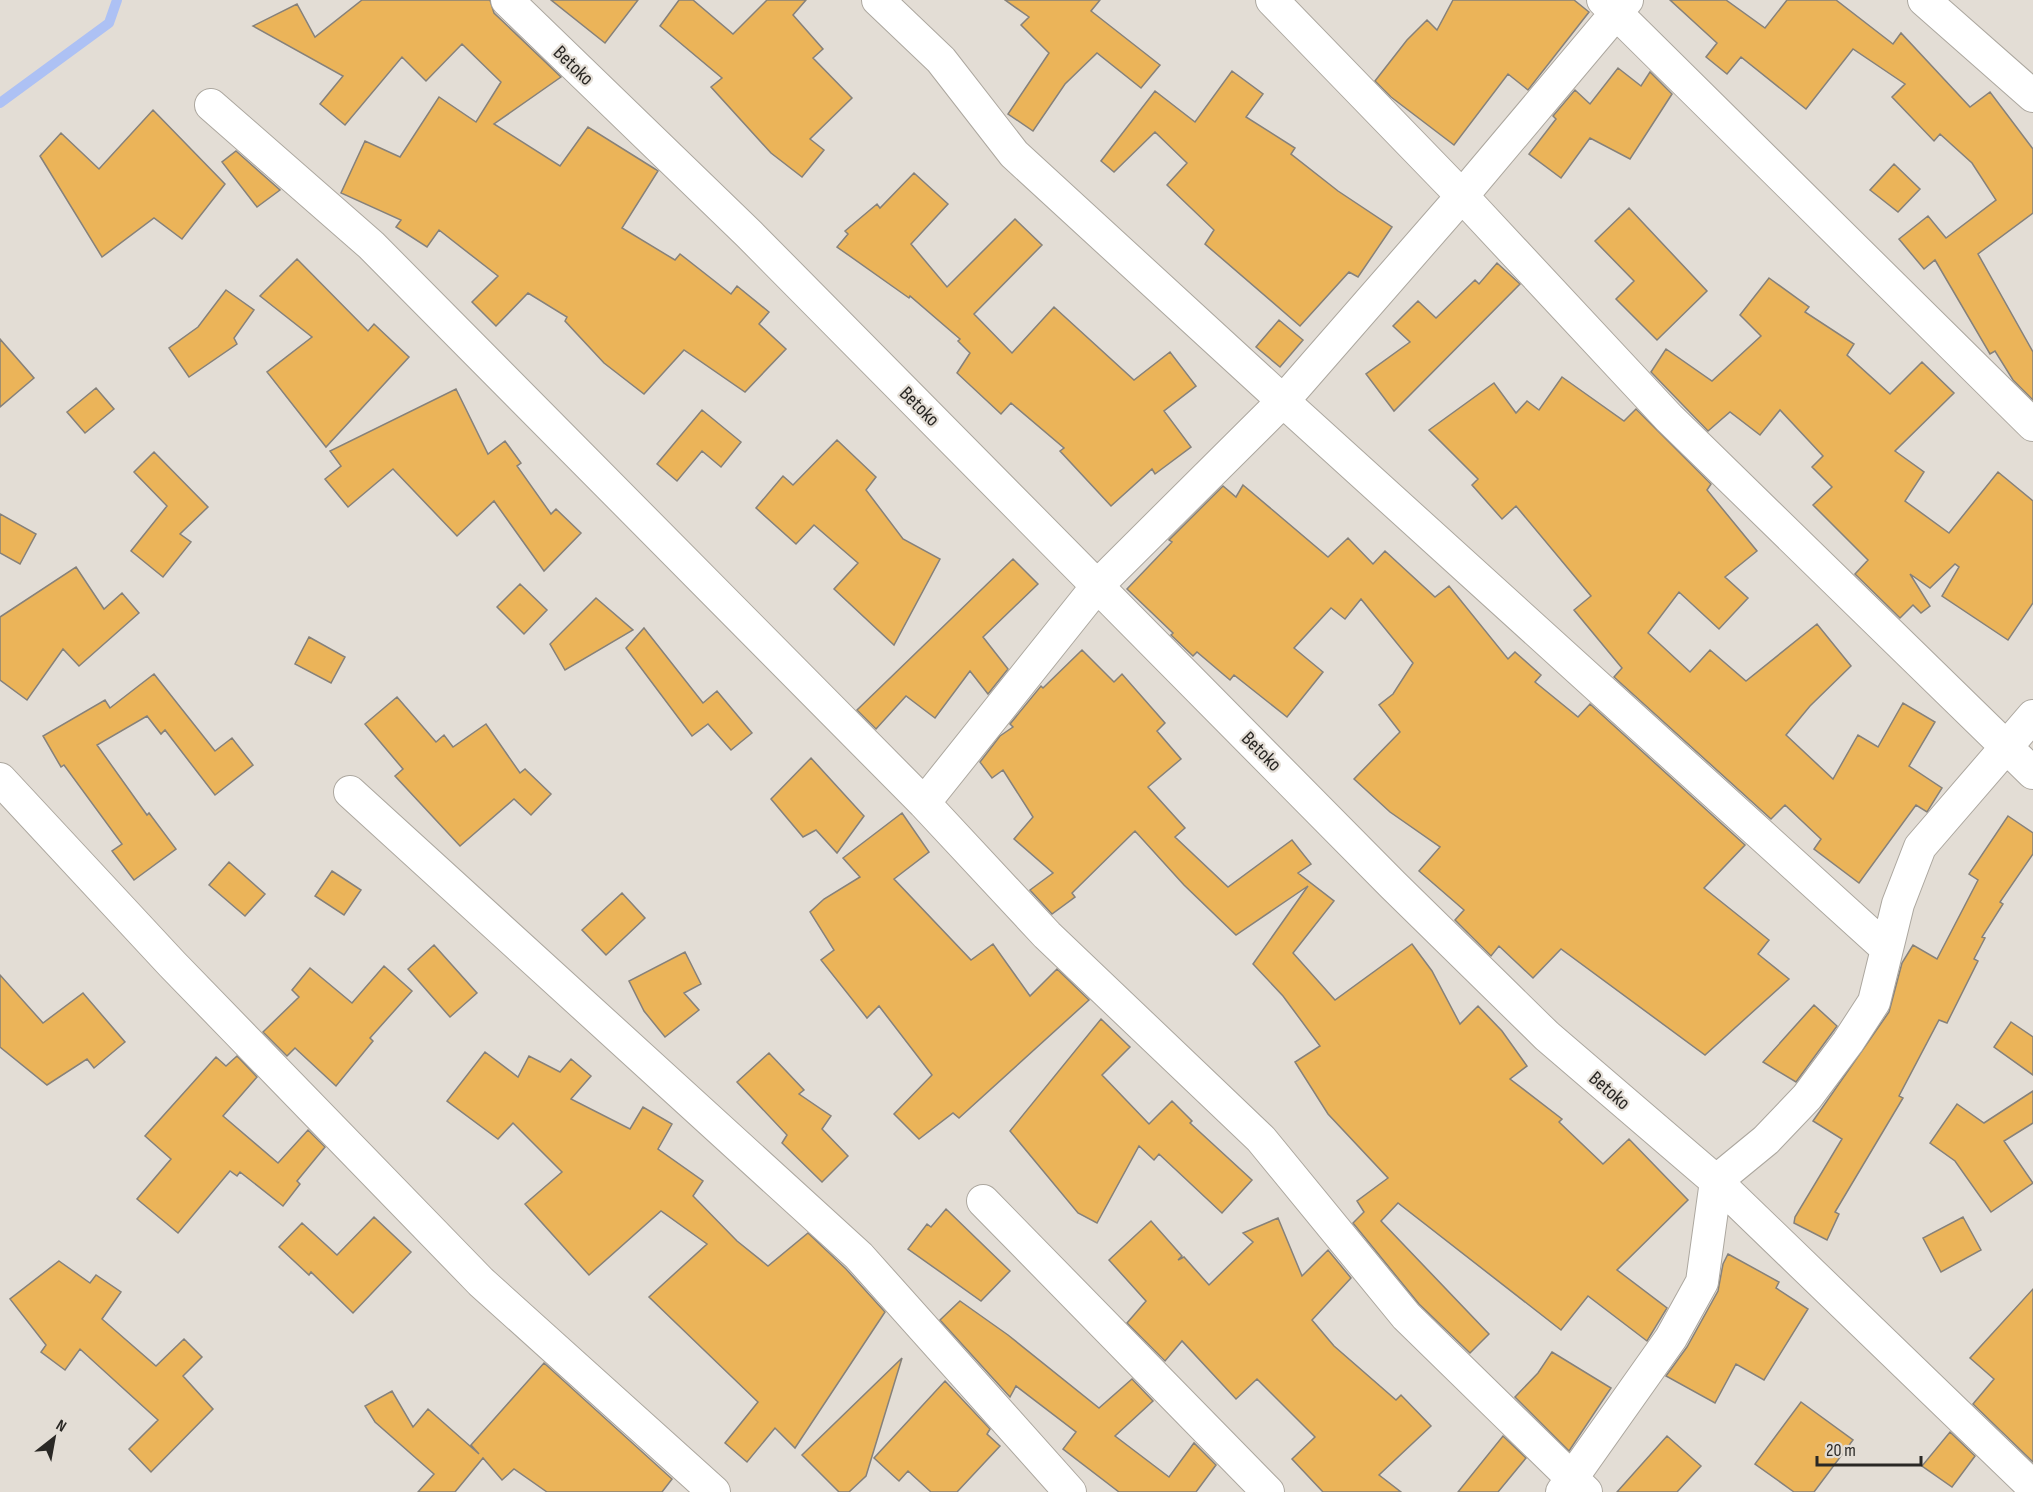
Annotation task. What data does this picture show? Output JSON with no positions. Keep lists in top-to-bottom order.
{
  "streets": {
    "street": ["Betoko"]
  },
  "scale_bar": "20 m",
  "north": "top right"
}
